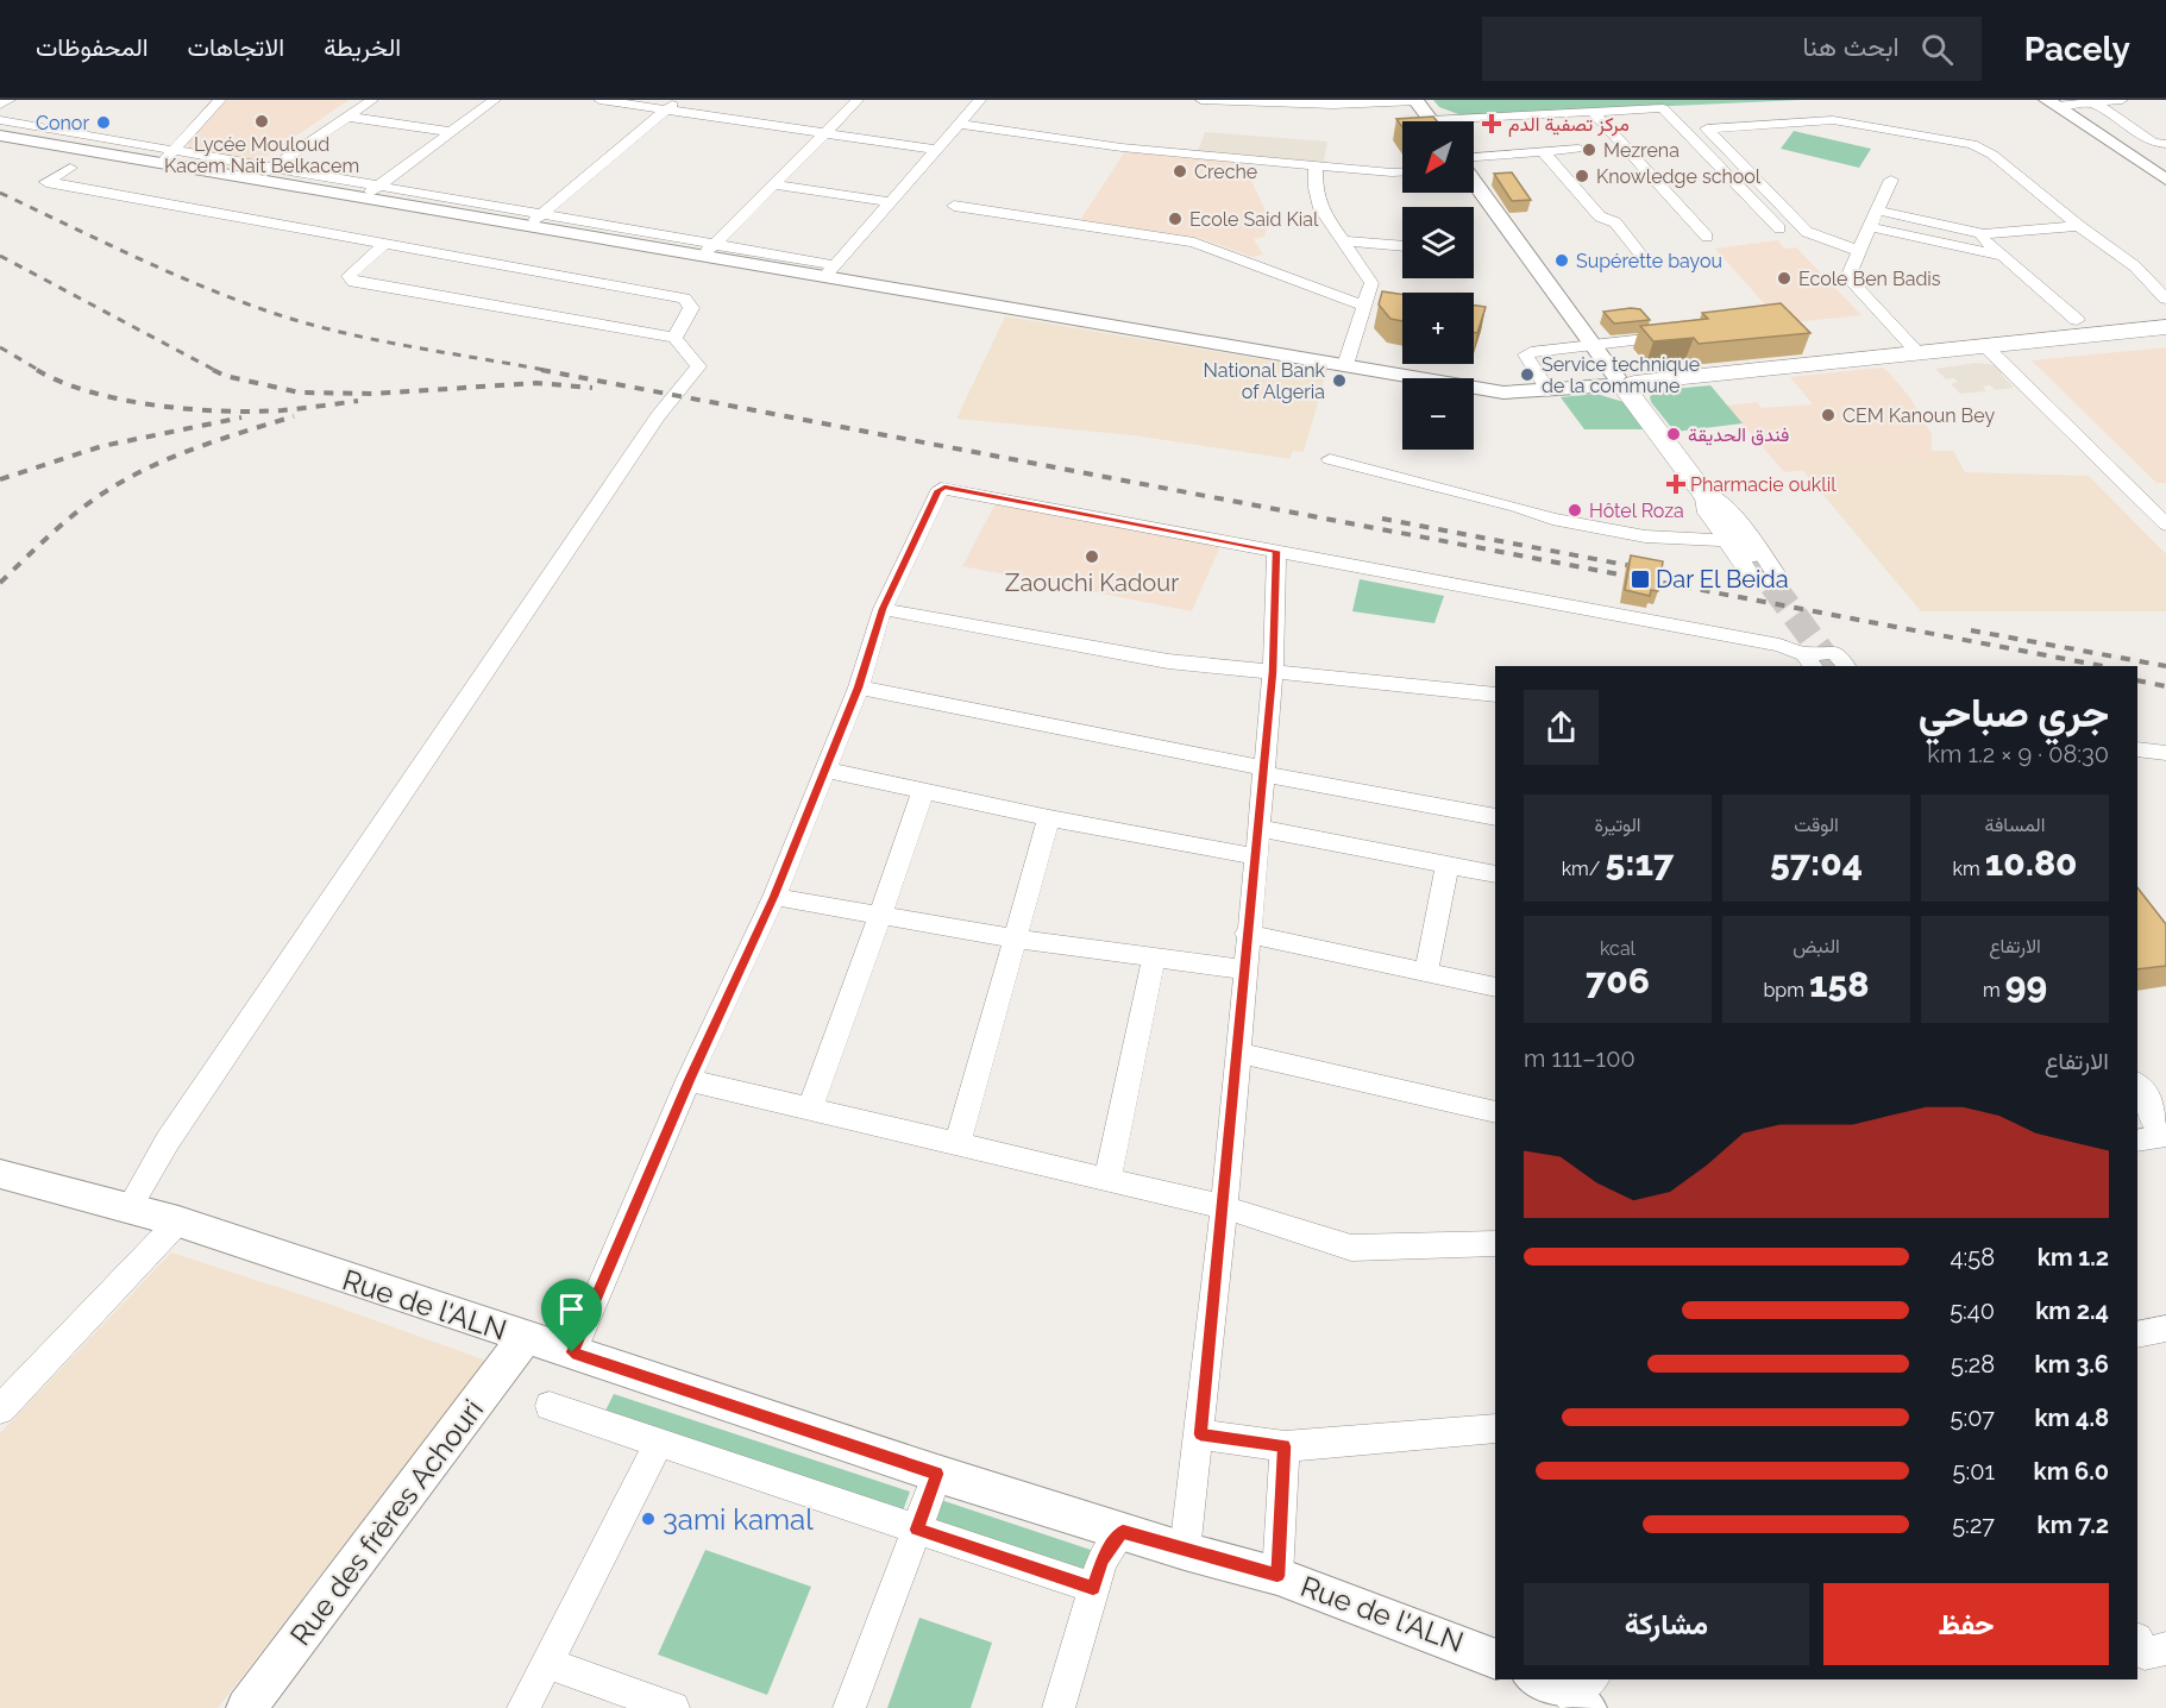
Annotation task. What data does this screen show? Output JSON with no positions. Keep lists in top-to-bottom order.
{
  "streets": {
    "street": ["Rue de l'ALN", "Rue des frères Achouri"]
  },
  "crossings": [
    ["Rue de l'ALN", "Rue des frères Achouri"]
  ],
  "places": {
    "other": [
      "Lycée Mouloud Kacem Nait Belkacem",
      "Conor",
      "Mezrena",
      "Creche",
      "Knowledge school",
      "Ecole Said Kial",
      "Supérette bayou",
      "Ecole Ben Badis",
      "Service technique de la commune",
      "National Bank of Algeria",
      "CEM Kanoun Bey",
      "فندق الحديقة",
      "Hôtel Roza",
      "Zaouchi Kadour",
      "3ami kamal"
    ],
    "health": ["مركز تصفية الدم", "Pharmacie ouklil"],
    "transit": ["Dar El Beida"]
  },
  "north": "bottom left",
  "page": {
    "header": "Pacely",
    "search": "ابحث هنا",
    "nav": ["الخريطة", "الاتجاهات", "المحفوظات"],
    "map_buttons": ["+", "−"],
    "heading": ["جري صباحي", "08:30 · 9 × 1.2 km"],
    "stats": [
      ["المسافة", "10.80 km"],
      ["الوقت", "57:04"],
      ["الوتيرة", "5:17 /km"],
      ["الارتفاع", "99 m"],
      ["النبض", "158 bpm"],
      ["kcal", "706"]
    ],
    "chart": ["الارتفاع", "100–111 m"],
    "list": [
      {
        "name": "1.2 km",
        "note": "4:58"
      },
      {
        "name": "2.4 km",
        "note": "5:40"
      },
      {
        "name": "3.6 km",
        "note": "5:28"
      },
      {
        "name": "4.8 km",
        "note": "5:07"
      },
      {
        "name": "6.0 km",
        "note": "5:01"
      },
      {
        "name": "7.2 km",
        "note": "5:27"
      }
    ],
    "buttons": ["حفظ", "مشاركة"]
  }
}
